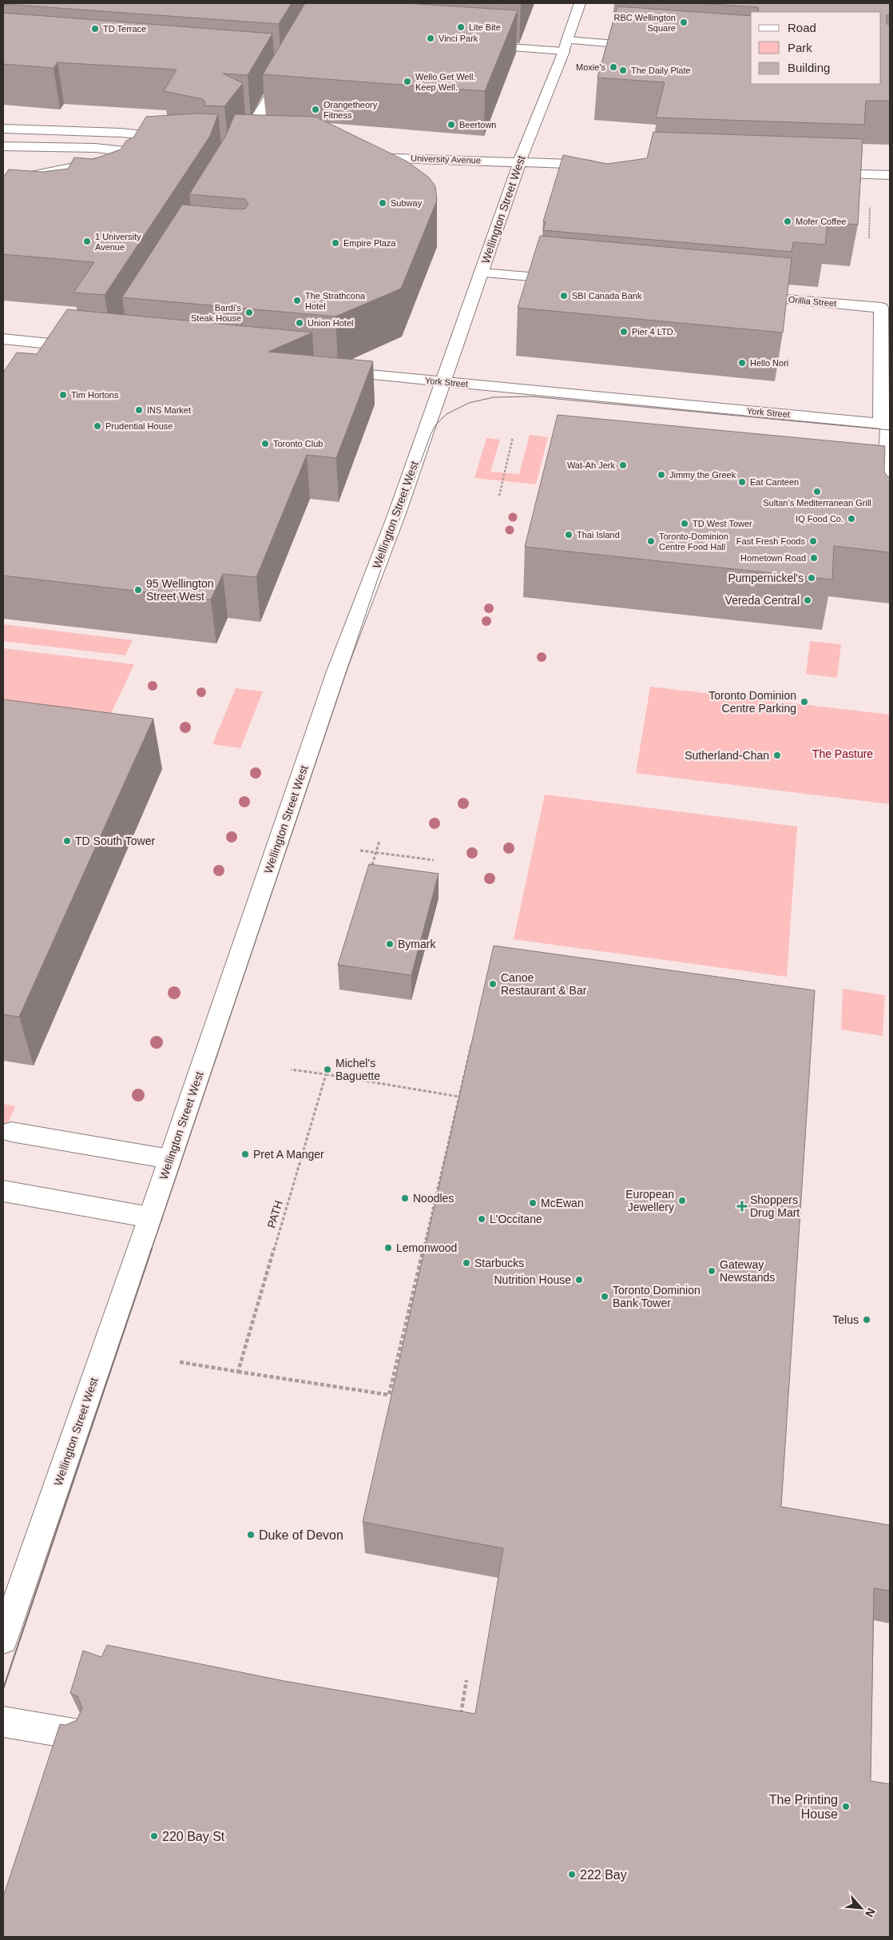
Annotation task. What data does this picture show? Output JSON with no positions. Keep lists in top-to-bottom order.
{
  "streets": {
    "main road": [
      "University Avenue",
      "Wellington Street West",
      "Orillia Street",
      "York Street"
    ],
    "path": ["PATH"]
  },
  "crossings": [
    ["University Avenue", "Wellington Street West"],
    ["Wellington Street West", "York Street"],
    ["Orillia Street", "York Street"]
  ],
  "parks": ["The Pasture"],
  "places": {
    "other": [
      "RBC Wellington Square",
      "Lite Bite",
      "TD Terrace",
      "Vinci Park",
      "Moxie's",
      "The Daily Plate",
      "Wello Get Well. Keep Well.",
      "Orangetheory Fitness",
      "Beertown",
      "Subway",
      "Mofer Coffee",
      "1 University Avenue",
      "Empire Plaza",
      "SBI Canada Bank",
      "The Strathcona Hotel",
      "Bardi's Steak House",
      "Union Hotel",
      "Pier 4 LTD.",
      "Hello Nori",
      "Tim Hortons",
      "INS Market",
      "Prudential House",
      "Toronto Club",
      "Wat-Ah Jerk",
      "Jimmy the Greek",
      "Eat Canteen",
      "Sultan’s Mediterranean Grill",
      "IQ Food Co.",
      "TD West Tower",
      "Thai Island",
      "Toronto-Dominion Centre Food Hall",
      "Fast Fresh Foods",
      "Hometown Road",
      "Pumpernickel's",
      "95 Wellington Street West",
      "Vereda Central",
      "Toronto Dominion Centre Parking",
      "Sutherland-Chan",
      "TD South Tower",
      "Bymark",
      "Canoe Restaurant & Bar",
      "Michel's Baguette",
      "Pret A Manger",
      "Noodles",
      "European Jewellery",
      "McEwan",
      "L'Occitane",
      "Lemonwood",
      "Starbucks",
      "Gateway Newstands",
      "Nutrition House",
      "Toronto Dominion Bank Tower",
      "Telus",
      "Duke of Devon",
      "The Printing House",
      "220 Bay St",
      "222 Bay"
    ],
    "health": ["Shoppers Drug Mart"]
  },
  "legend": ["Road", "Park", "Building"],
  "north": "bottom right"
}
